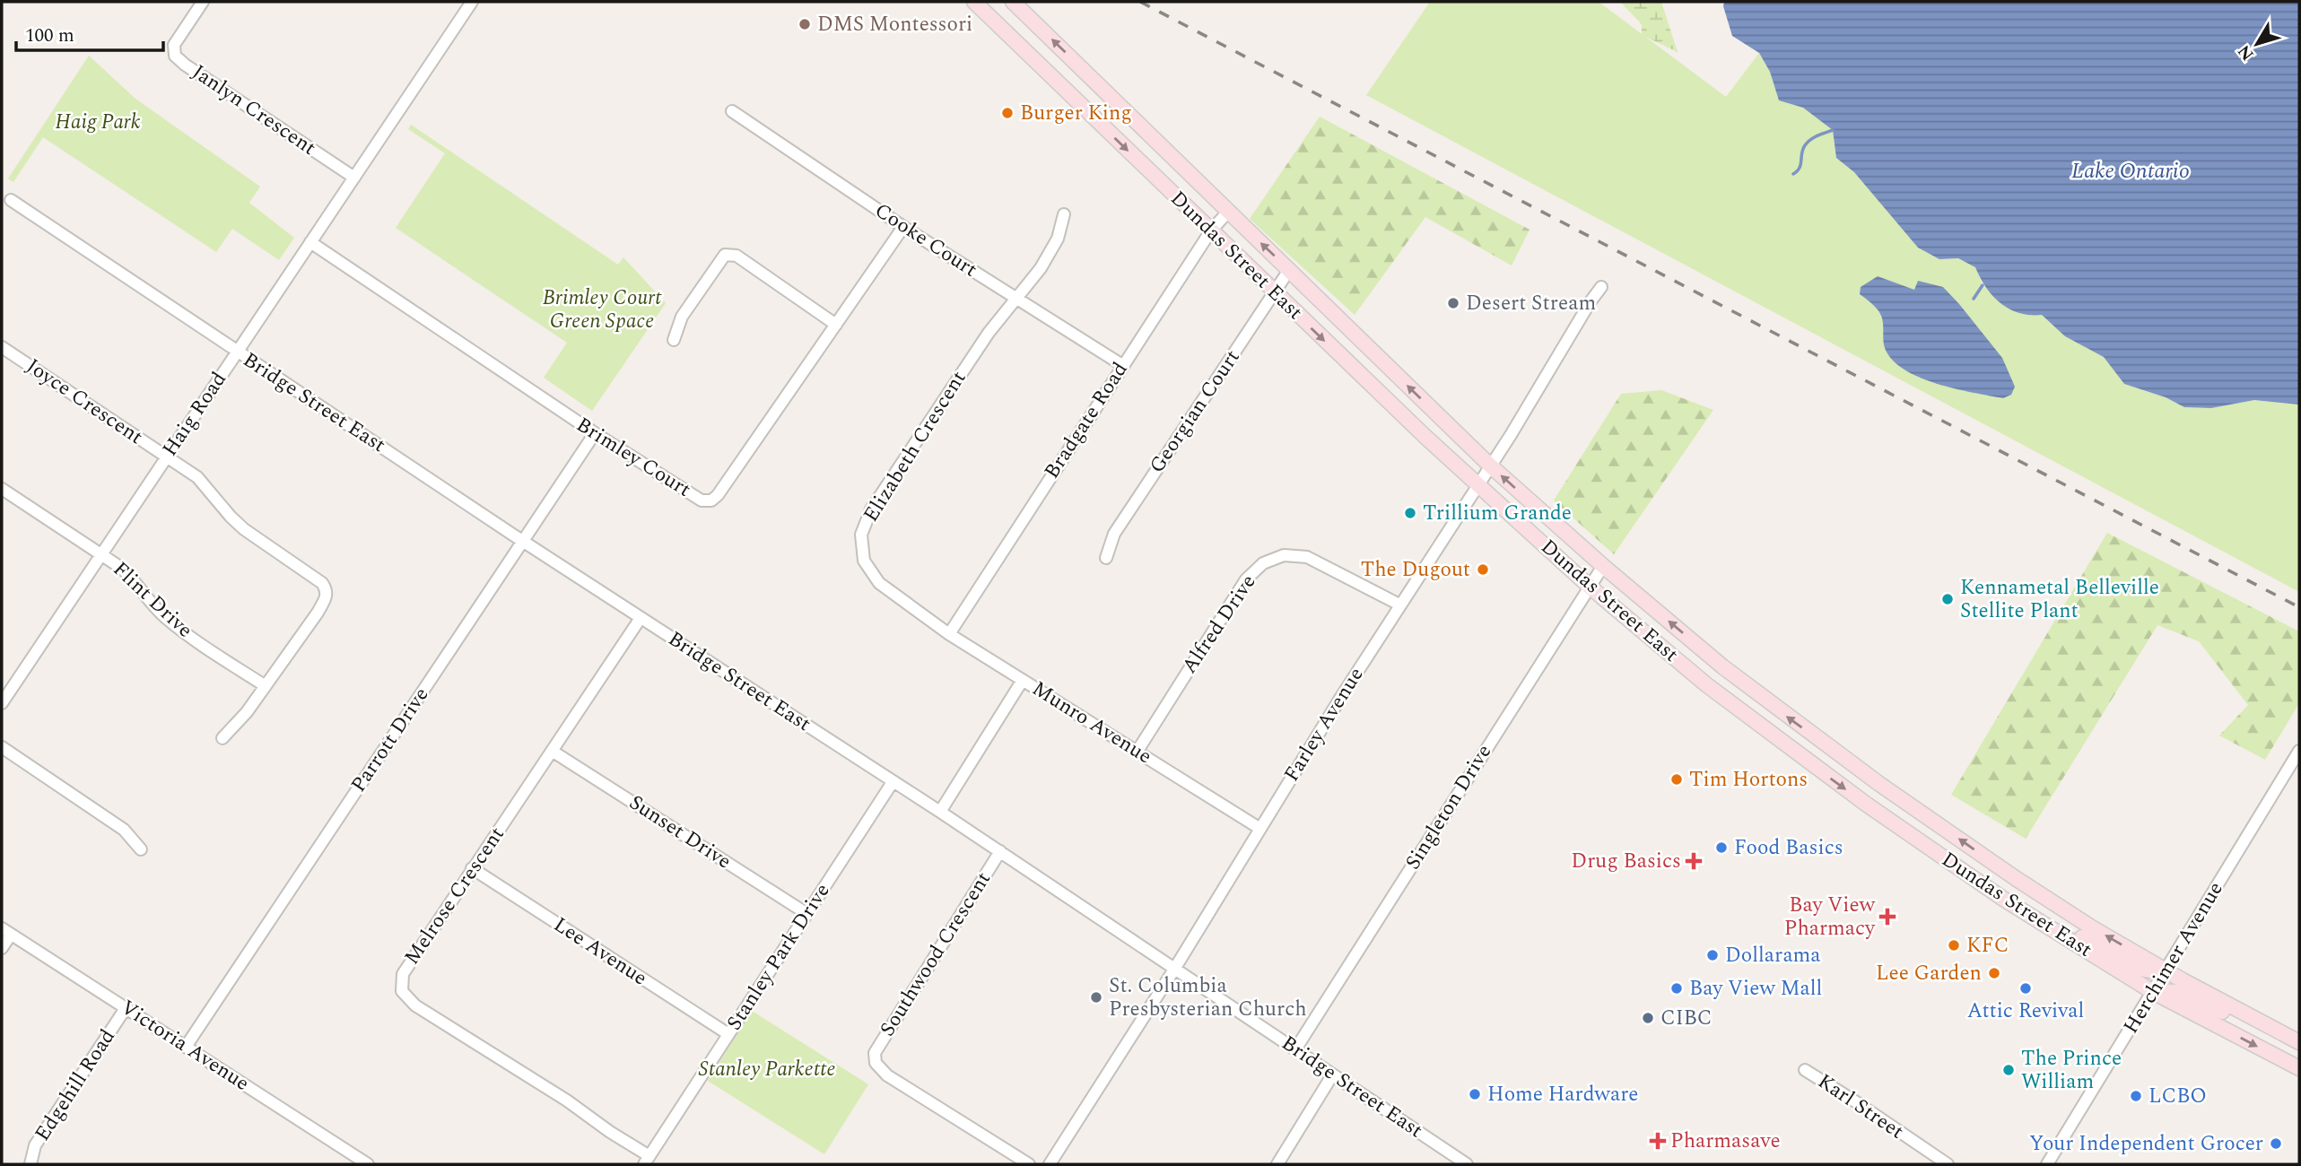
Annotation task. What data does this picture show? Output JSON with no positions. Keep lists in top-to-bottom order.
{
  "streets": {
    "main road": ["Dundas Street East"],
    "street": [
      "Janlyn Crescent",
      "Cooke Court",
      "Joyce Crescent",
      "Bridge Street East",
      "Georgian Court",
      "Haig Road",
      "Bradgate Road",
      "Elizabeth Crescent",
      "Brimley Court",
      "Flint Drive",
      "Alfred Drive",
      "Munro Avenue",
      "Farley Avenue",
      "Parrott Drive",
      "Singleton Drive",
      "Sunset Drive",
      "Melrose Crescent",
      "Lee Avenue",
      "Southwood Crescent",
      "Stanley Park Drive",
      "Herchimer Avenue",
      "Victoria Avenue",
      "Edgehill Road",
      "Karl Street"
    ]
  },
  "crossings": [
    ["Janlyn Crescent", "Haig Road"],
    ["Cooke Court", "Bradgate Road"],
    ["Cooke Court", "Elizabeth Crescent"],
    ["Cooke Court", "Brimley Court"],
    ["Dundas Street East", "Georgian Court"],
    ["Dundas Street East", "Bradgate Road"],
    ["Dundas Street East", "Farley Avenue"],
    ["Dundas Street East", "Singleton Drive"],
    ["Dundas Street East", "Herchimer Avenue"],
    ["Joyce Crescent", "Haig Road"],
    ["Joyce Crescent", "Flint Drive"],
    ["Bridge Street East", "Haig Road"],
    ["Bridge Street East", "Munro Avenue"],
    ["Bridge Street East", "Farley Avenue"],
    ["Bridge Street East", "Parrott Drive"],
    ["Bridge Street East", "Singleton Drive"],
    ["Bridge Street East", "Melrose Crescent"],
    ["Bridge Street East", "Southwood Crescent"],
    ["Bridge Street East", "Stanley Park Drive"],
    ["Haig Road", "Brimley Court"],
    ["Haig Road", "Flint Drive"],
    ["Bradgate Road", "Elizabeth Crescent"],
    ["Elizabeth Crescent", "Munro Avenue"],
    ["Brimley Court", "Parrott Drive"],
    ["Alfred Drive", "Munro Avenue"],
    ["Alfred Drive", "Farley Avenue"],
    ["Munro Avenue", "Farley Avenue"],
    ["Parrott Drive", "Victoria Avenue"],
    ["Sunset Drive", "Melrose Crescent"],
    ["Sunset Drive", "Stanley Park Drive"],
    ["Melrose Crescent", "Lee Avenue"],
    ["Melrose Crescent", "Stanley Park Drive"],
    ["Lee Avenue", "Stanley Park Drive"],
    ["Victoria Avenue", "Edgehill Road"]
  ],
  "water": ["Lake Ontario"],
  "parks": ["Haig Park", "Brimley Court Green Space", "Stanley Parkette"],
  "places": {
    "other": [
      "DMS Montessori",
      "Burger King",
      "Desert Stream",
      "Trillium Grande",
      "The Dugout",
      "Kennametal Belleville Stellite Plant",
      "Tim Hortons",
      "Food Basics",
      "KFC",
      "Dollarama",
      "Lee Garden",
      "Bay View Mall",
      "Attic Revival",
      "St. Columbia Presbysterian Church",
      "CIBC",
      "The Prince William",
      "Home Hardware",
      "LCBO",
      "Your Independent Grocer"
    ],
    "health": ["Drug Basics", "Bay View Pharmacy", "Pharmasave"]
  },
  "scale_bar": "100 m",
  "north": "bottom left"
}
